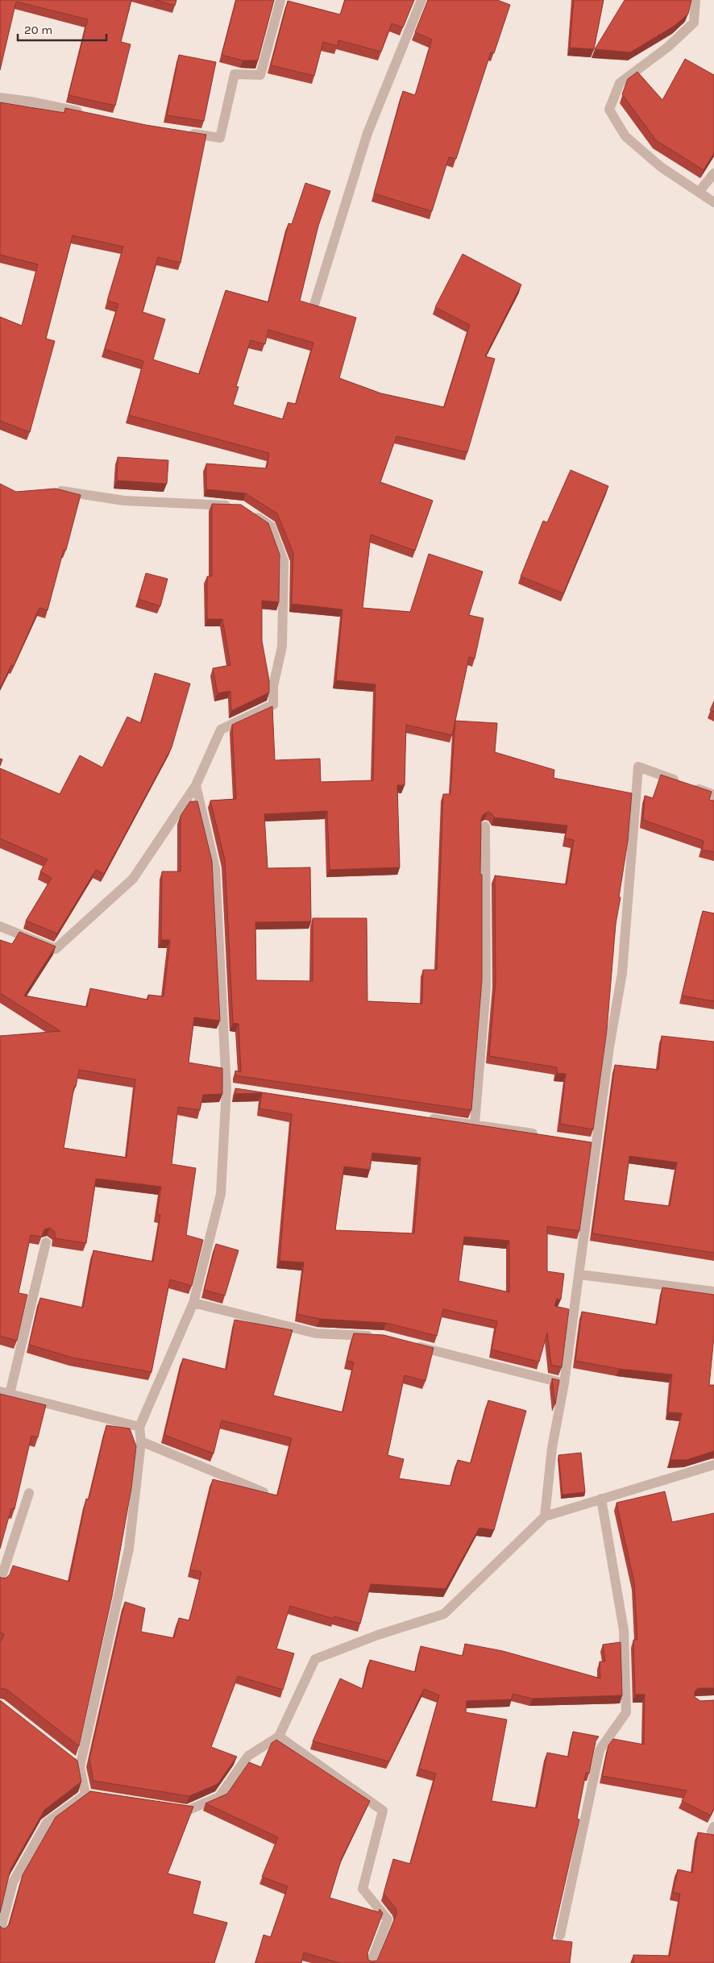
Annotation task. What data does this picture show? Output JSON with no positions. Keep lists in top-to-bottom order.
{
  "scale_bar": "20 m"
}
